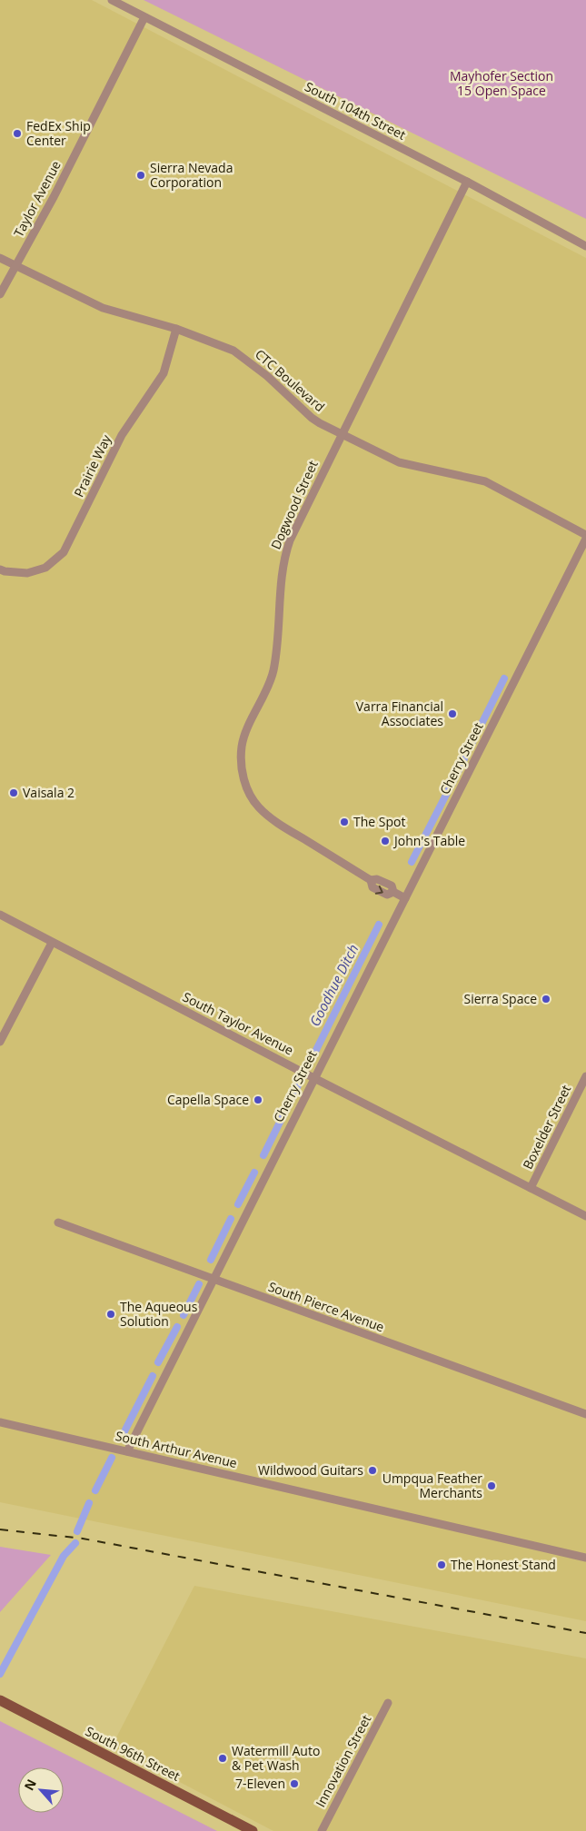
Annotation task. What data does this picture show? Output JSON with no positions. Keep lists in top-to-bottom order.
{
  "streets": {
    "main road": ["South 96th Street"],
    "street": [
      "South 104th Street",
      "Taylor Avenue",
      "CTC Boulevard",
      "Prairie Way",
      "Dogwood Street",
      "Cherry Street",
      "South Taylor Avenue",
      "Boxelder Street",
      "South Pierce Avenue",
      "South Arthur Avenue",
      "Innovation Street"
    ]
  },
  "crossings": [
    ["South 104th Street", "Taylor Avenue"],
    ["South 104th Street", "Dogwood Street"],
    ["Taylor Avenue", "CTC Boulevard"],
    ["CTC Boulevard", "Prairie Way"],
    ["CTC Boulevard", "Dogwood Street"],
    ["CTC Boulevard", "Cherry Street"],
    ["Dogwood Street", "Cherry Street"],
    ["Cherry Street", "South Taylor Avenue"],
    ["Cherry Street", "South Pierce Avenue"],
    ["Cherry Street", "South Arthur Avenue"],
    ["South Taylor Avenue", "Boxelder Street"]
  ],
  "water": ["Goodhue Ditch"],
  "parks": ["Mayhofer Section 15 Open Space"],
  "places": [
    "FedEx Ship Center",
    "Sierra Nevada Corporation",
    "Varra Financial Associates",
    "Vaisala 2",
    "The Spot",
    "John's Table",
    "Sierra Space",
    "Capella Space",
    "The Aqueous Solution",
    "Wildwood Guitars",
    "Umpqua Feather Merchants",
    "The Honest Stand",
    "Watermill Auto & Pet Wash",
    "7-Eleven"
  ],
  "north": "top left"
}
